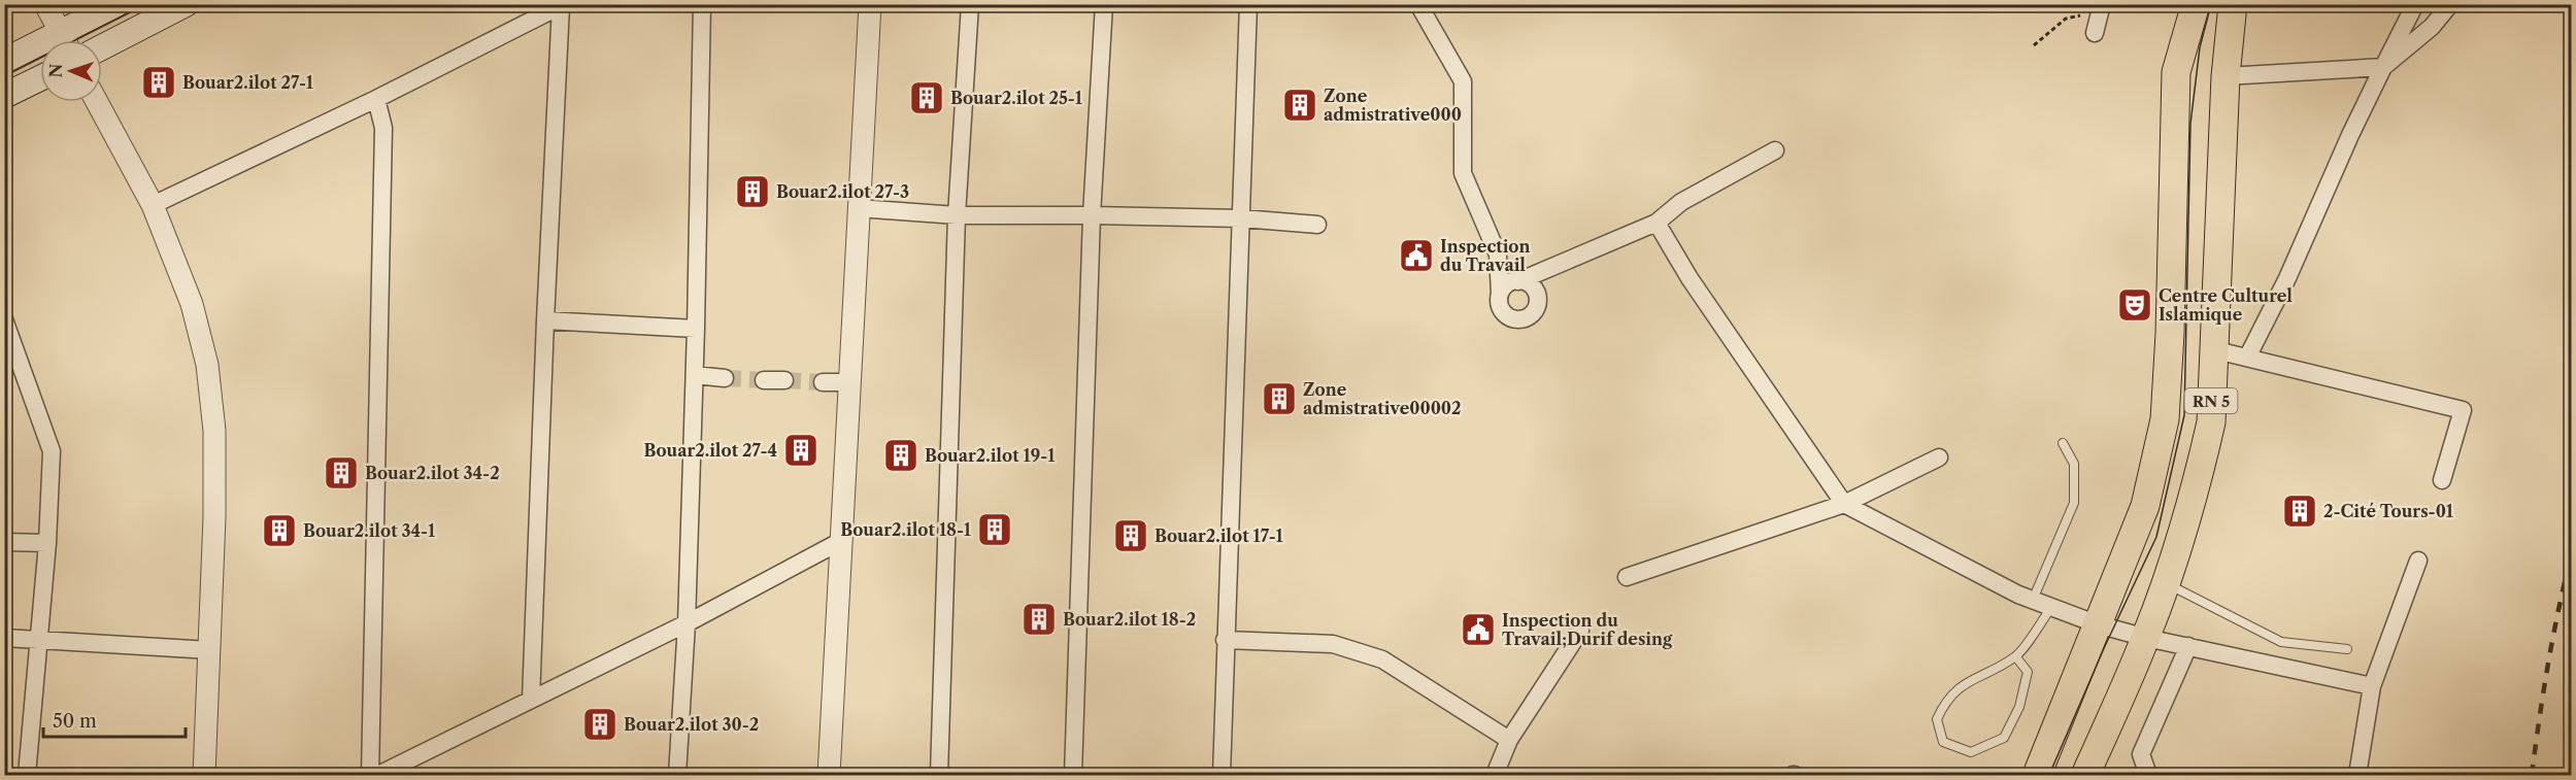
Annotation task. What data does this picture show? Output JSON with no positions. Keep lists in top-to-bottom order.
{
  "streets": {
    "main road": ["RN 5"]
  },
  "places": {
    "building": [
      "Bouar2.ilot 27-1",
      "Bouar2.ilot 25-1",
      "Zone admistrative000",
      "Bouar2.ilot 27-3",
      "Zone admistrative00002",
      "Bouar2.ilot 27-4",
      "Bouar2.ilot 19-1",
      "Bouar2.ilot 34-2",
      "2-Cité Tours-01",
      "Bouar2.ilot 18-1",
      "Bouar2.ilot 34-1",
      "Bouar2.ilot 17-1",
      "Bouar2.ilot 18-2",
      "Bouar2.ilot 30-2"
    ],
    "public building": ["Inspection du Travail", "Inspection du Travail;Durif desing"],
    "theatre": ["Centre Culturel Islamique"]
  },
  "scale_bar": "50 m",
  "north": "left"
}
